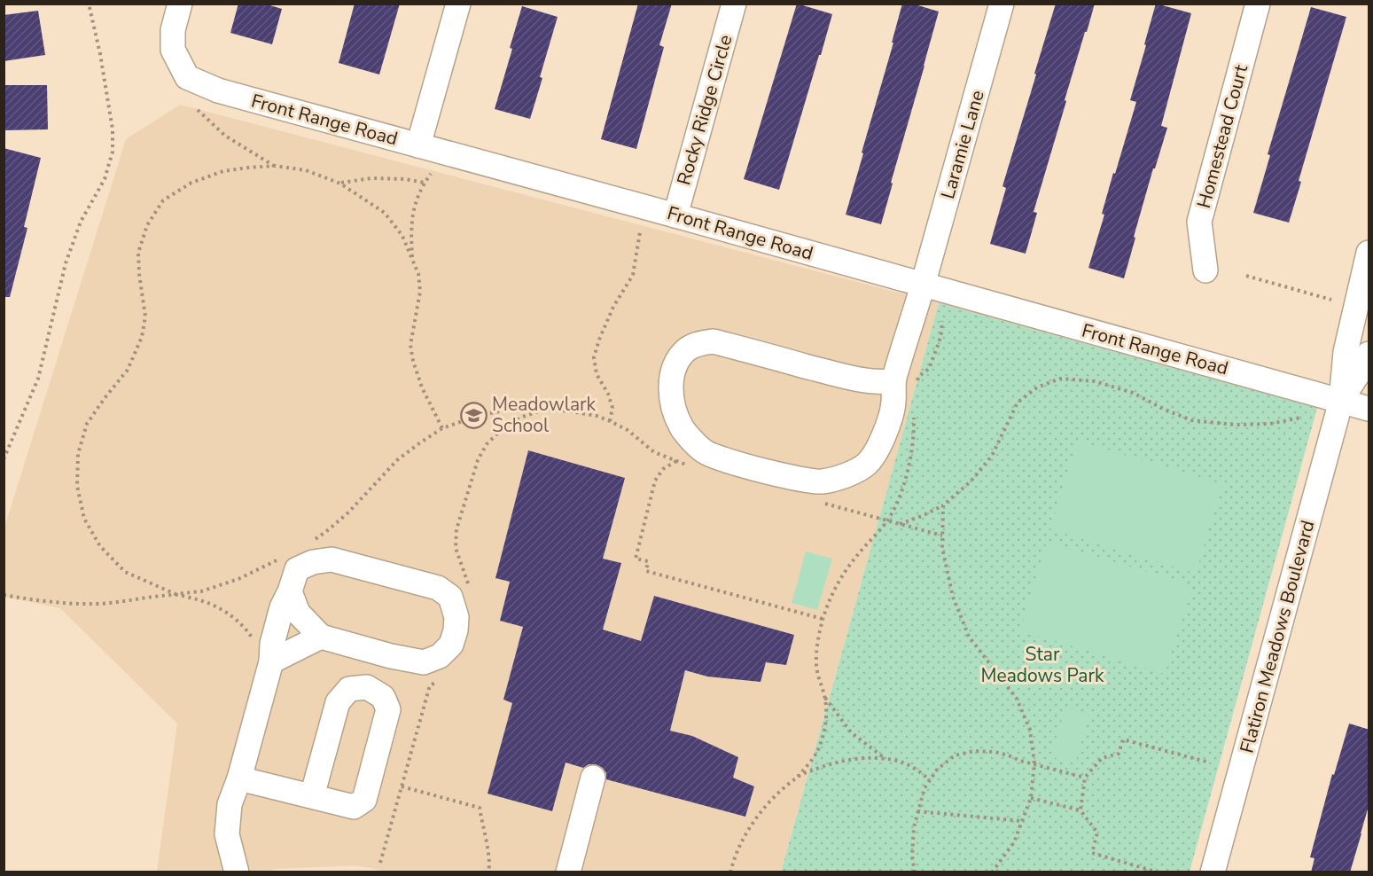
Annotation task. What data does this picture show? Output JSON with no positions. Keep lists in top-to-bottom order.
{
  "streets": {
    "street": [
      "Rocky Ridge Circle",
      "Front Range Road",
      "Homestead Court",
      "Laramie Lane",
      "Flatiron Meadows Boulevard"
    ]
  },
  "crossings": [
    ["Rocky Ridge Circle", "Front Range Road"],
    ["Front Range Road", "Laramie Lane"],
    ["Front Range Road", "Flatiron Meadows Boulevard"]
  ],
  "parks": ["Star Meadows Park"],
  "places": {
    "school or university": ["Meadowlark School"]
  }
}
